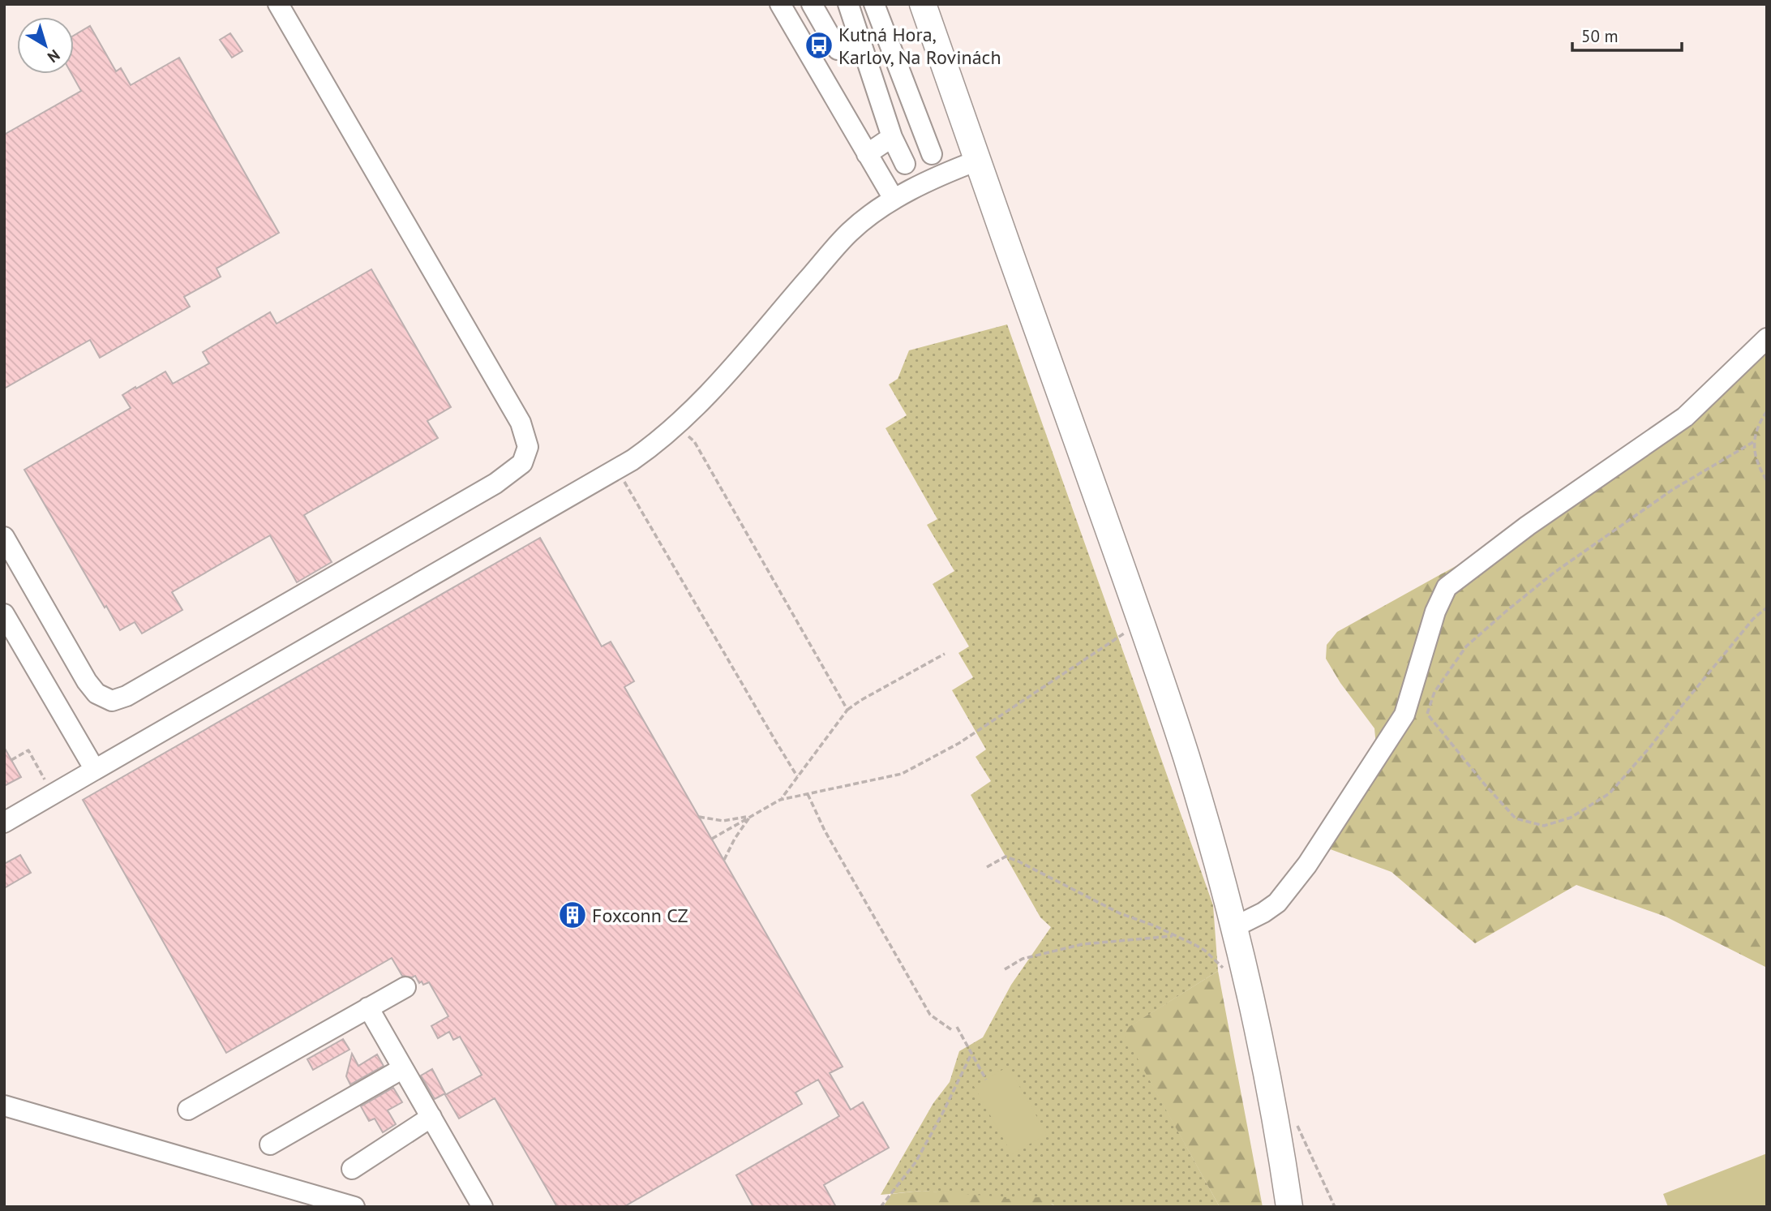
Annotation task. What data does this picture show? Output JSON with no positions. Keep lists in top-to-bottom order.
{
  "places": {
    "bus stop": ["Kutná Hora, Karlov, Na Rovinách"],
    "building": ["Foxconn CZ"]
  },
  "scale_bar": "50 m",
  "north": "bottom right"
}
